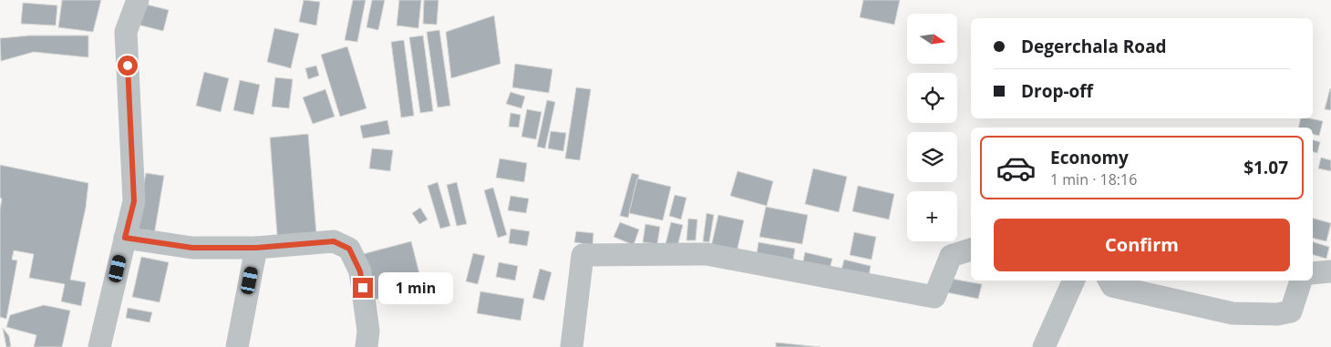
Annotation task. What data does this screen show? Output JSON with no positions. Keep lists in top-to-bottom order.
{
  "north": "right",
  "page": {
    "map_buttons": "+",
    "banner": ["Degerchala Road", "Drop-off"],
    "list": [
      {
        "name": "Economy",
        "note": "1 min · 18:16",
        "value": "$1.07"
      }
    ],
    "buttons": "Confirm",
    "bubble": "1 min"
  }
}
